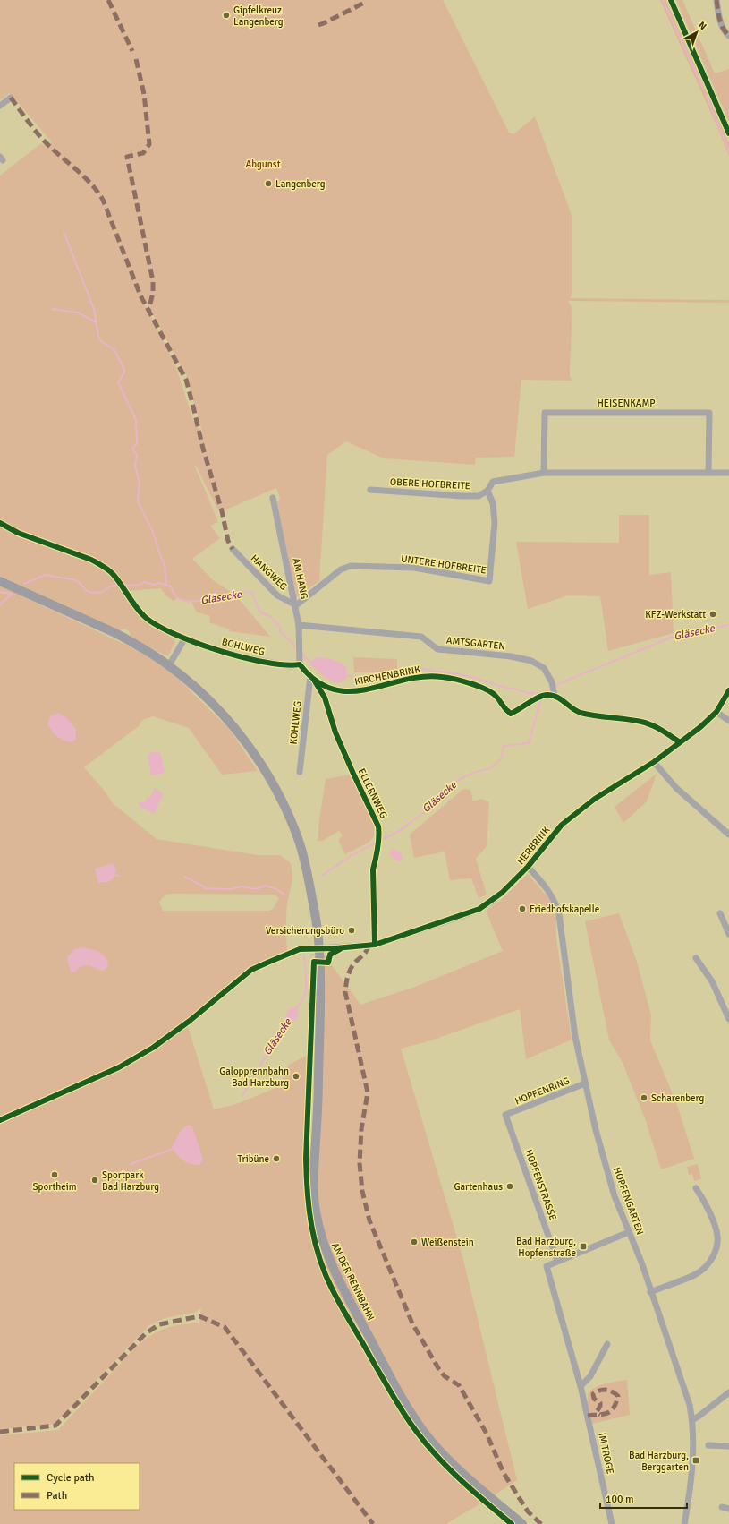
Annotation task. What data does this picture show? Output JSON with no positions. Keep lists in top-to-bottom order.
{
  "streets": {
    "main road": ["AN DER RENNBAHN"],
    "street": [
      "HEISENKAMP",
      "OBERE HOFBREITE",
      "UNTERE HOFBREITE",
      "HANGWEG",
      "AM HANG",
      "AMTSGARTEN",
      "BOHLWEG",
      "KIRCHENBRINK",
      "KOHLWEG",
      "HERBRINK",
      "HOPFENRING",
      "HOPFENSTRASSE",
      "HOPFENGARTEN",
      "IM TROGE"
    ],
    "cycle path": ["ELLERNWEG"]
  },
  "crossings": [
    ["OBERE HOFBREITE", "UNTERE HOFBREITE"],
    ["UNTERE HOFBREITE", "HANGWEG"],
    ["UNTERE HOFBREITE", "AM HANG"],
    ["HANGWEG", "AM HANG"],
    ["AM HANG", "AMTSGARTEN"],
    ["AM HANG", "BOHLWEG"],
    ["AM HANG", "KIRCHENBRINK"],
    ["AMTSGARTEN", "KIRCHENBRINK"],
    ["BOHLWEG", "KIRCHENBRINK"],
    ["BOHLWEG", "AN DER RENNBAHN"],
    ["KIRCHENBRINK", "KOHLWEG"],
    ["KIRCHENBRINK", "HERBRINK"],
    ["HERBRINK", "HOPFENGARTEN"],
    ["HERBRINK", "AN DER RENNBAHN"],
    ["HOPFENRING", "HOPFENSTRASSE"],
    ["HOPFENRING", "HOPFENGARTEN"],
    ["HOPFENSTRASSE", "IM TROGE"]
  ],
  "water": ["Gläsecke"],
  "parks": ["Abgunst"],
  "places": {
    "other": [
      "Gipfelkreuz Langenberg",
      "Langenberg",
      "KFZ-Werkstatt",
      "Friedhofskapelle",
      "Versicherungsbüro",
      "Galopprennbahn Bad Harzburg",
      "Scharenberg",
      "Tribüne",
      "Sportheim",
      "Sportpark Bad Harzburg",
      "Gartenhaus",
      "Weißenstein"
    ],
    "transit": ["Bad Harzburg, Hopfenstraße", "Bad Harzburg, Berggarten"]
  },
  "legend": ["Cycle path", "Path"],
  "scale_bar": "100 m",
  "north": "top right"
}
